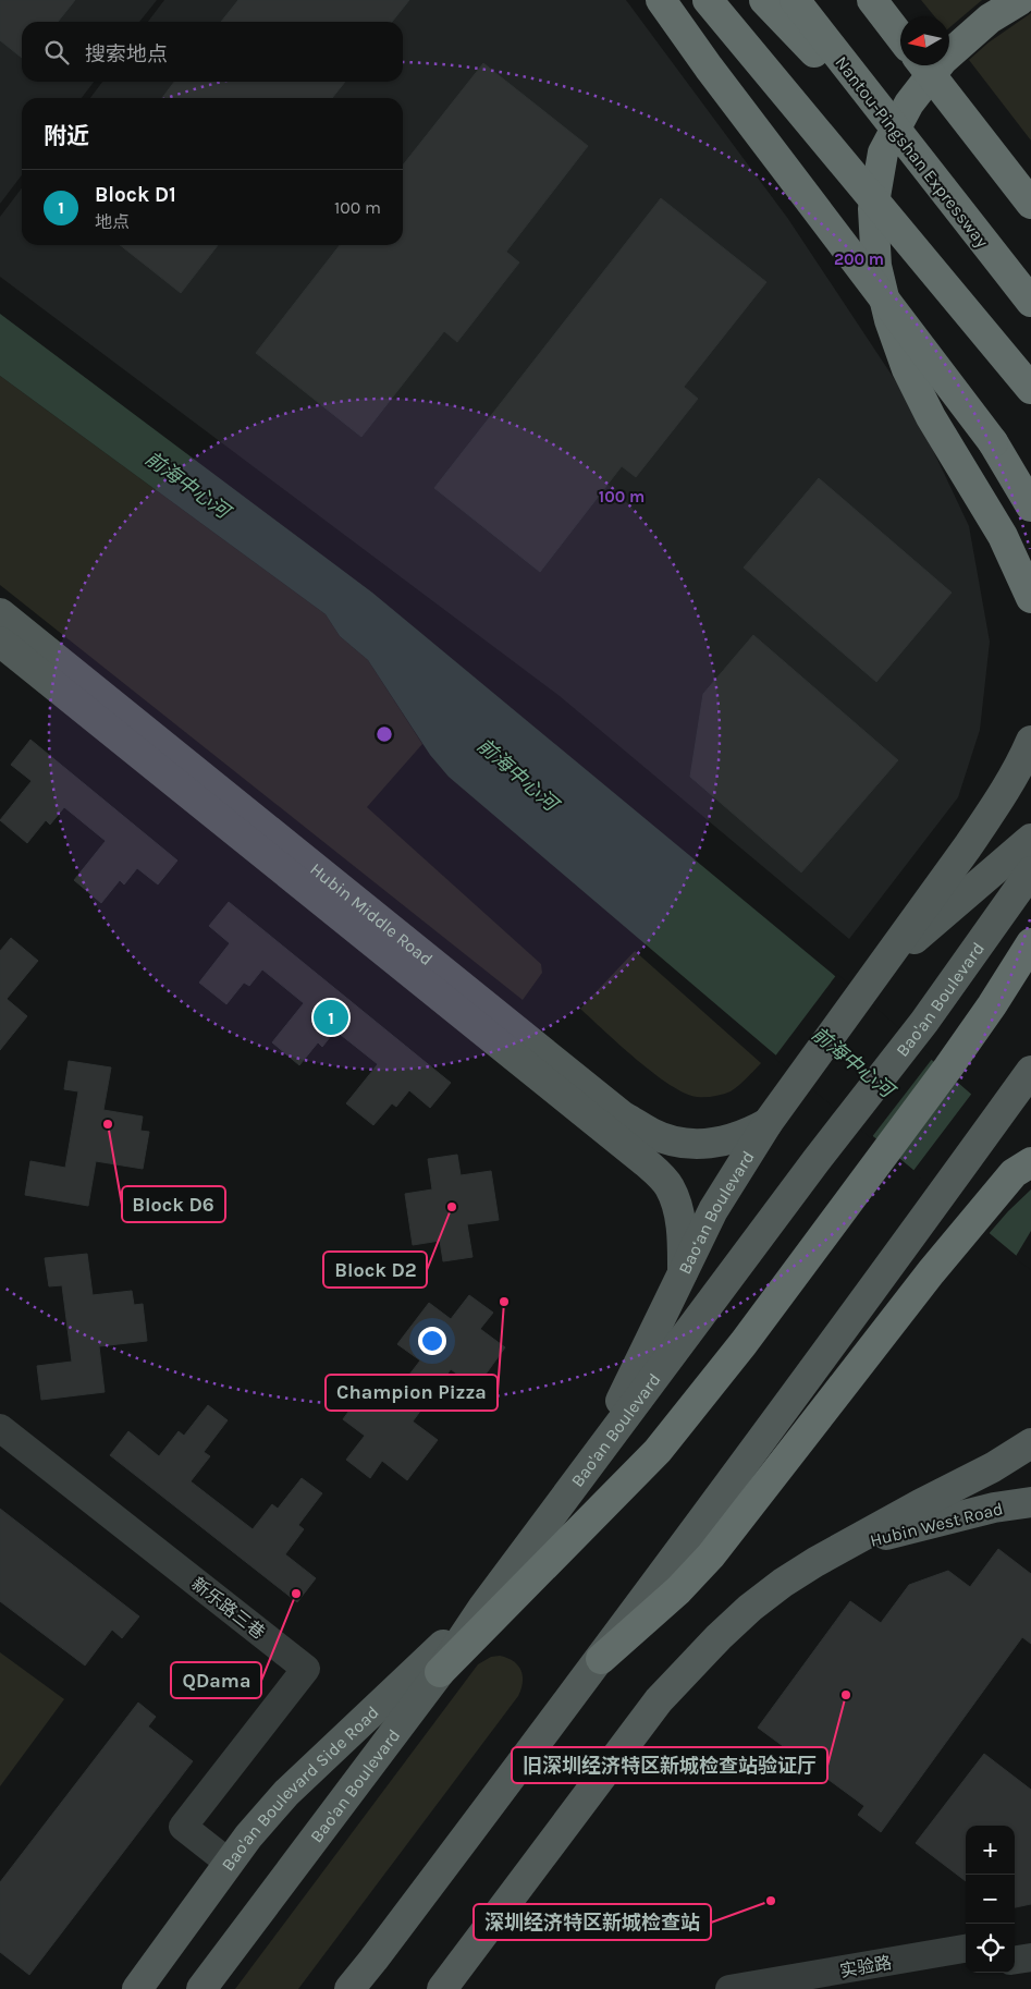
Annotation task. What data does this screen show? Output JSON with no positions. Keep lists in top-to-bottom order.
{
  "streets": {
    "highway": ["Nantou-Pingshan Expressway"],
    "main road": [
      "Hubin Middle Road",
      "Bao'an Boulevard",
      "Bao‘an Boulevard",
      "Hubin West Road",
      "Bao'an Boulevard Side Road"
    ],
    "street": ["新乐路三巷", "实验路"]
  },
  "crossings": [
    ["Hubin Middle Road", "Bao‘an Boulevard"],
    ["Bao'an Boulevard", "Bao‘an Boulevard"],
    ["Bao'an Boulevard", "Bao'an Boulevard Side Road"],
    ["新乐路三巷", "Bao'an Boulevard Side Road"]
  ],
  "water": ["前海中心河"],
  "places": [
    "Block D6",
    "Block D2",
    "Champion Pizza",
    "QDama",
    "旧深圳经济特区新城检查站验证厅",
    "深圳经济特区新城检查站"
  ],
  "north": "left",
  "page": {
    "search": "搜索地点",
    "heading": "附近",
    "list": [
      {
        "mark": "1",
        "name": "Block D1",
        "note": "地点",
        "value": "100 m"
      }
    ],
    "pins": "1",
    "map_buttons": ["+", "−"]
  },
  "rings": ["200 m", "100 m"]
}
